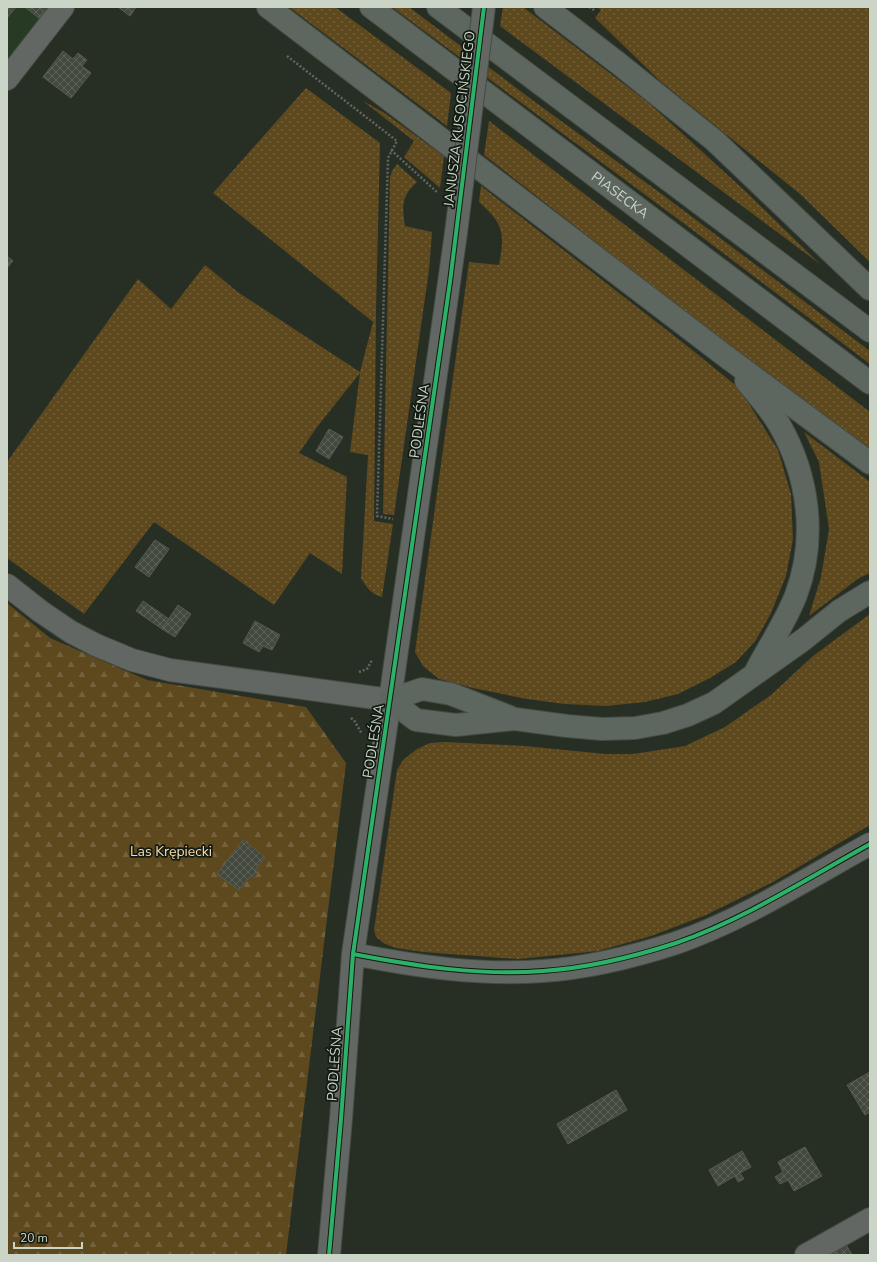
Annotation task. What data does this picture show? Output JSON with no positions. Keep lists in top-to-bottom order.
{
  "streets": {
    "highway": ["PIASECKA"],
    "street": ["JANUSZA KUSOCIŃSKIEGO", "PODLEŚNA"]
  },
  "crossings": [
    ["JANUSZA KUSOCIŃSKIEGO", "PODLEŚNA"]
  ],
  "parks": ["Las Krępiecki"],
  "scale_bar": "20 m"
}
